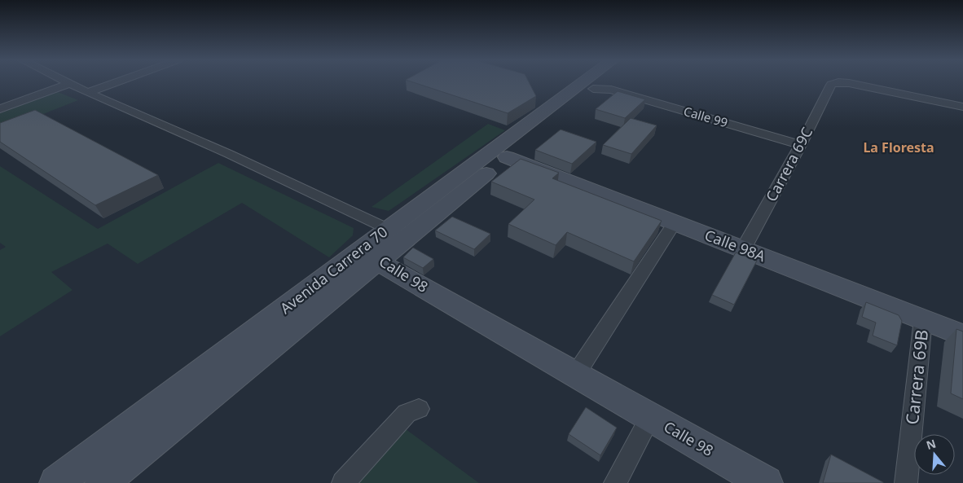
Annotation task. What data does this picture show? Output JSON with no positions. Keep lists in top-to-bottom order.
{
  "streets": {
    "street": [
      "Calle 99",
      "Carrera 69C",
      "Calle 98A",
      "Avenida Carrera 70",
      "Calle 98",
      "Carrera 69B"
    ]
  },
  "crossings": [
    ["Calle 99", "Carrera 69C"],
    ["Calle 99", "Avenida Carrera 70"],
    ["Carrera 69C", "Calle 98A"],
    ["Calle 98A", "Avenida Carrera 70"],
    ["Calle 98A", "Carrera 69B"],
    ["Avenida Carrera 70", "Calle 98"]
  ],
  "districts": ["La Floresta"],
  "north": "top"
}
